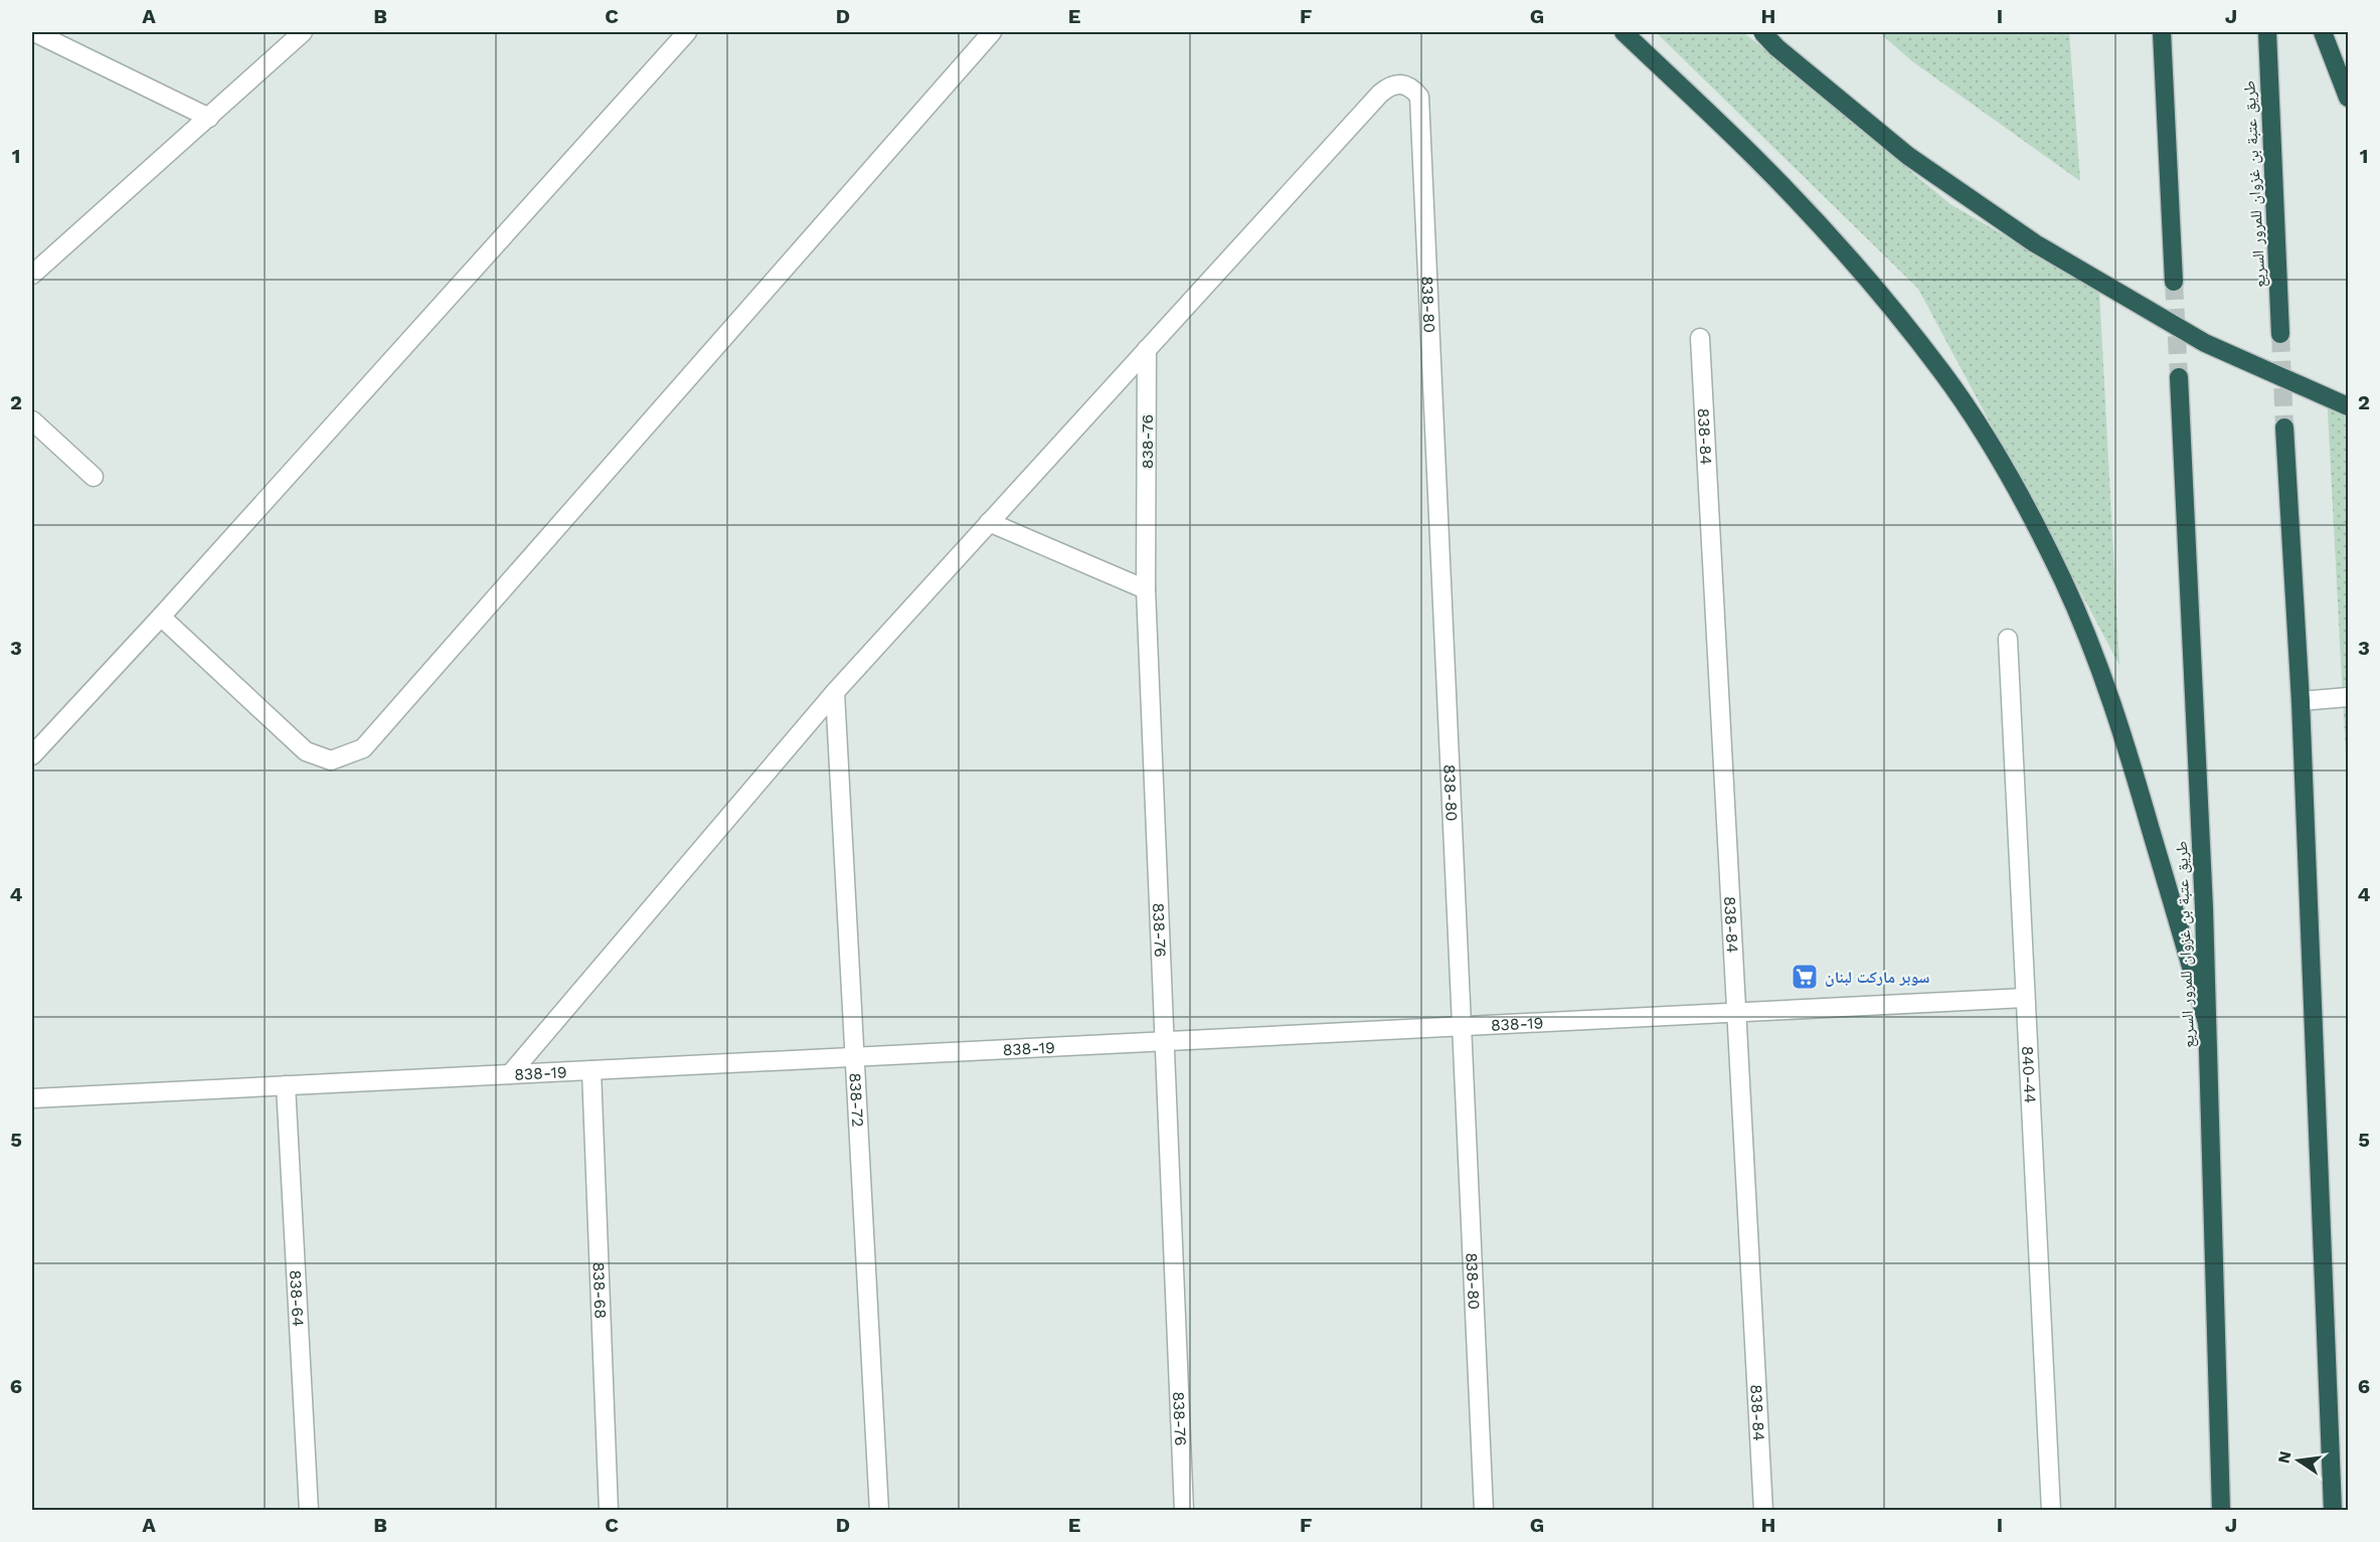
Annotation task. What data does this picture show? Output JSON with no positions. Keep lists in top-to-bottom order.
{
  "streets": {
    "highway": ["طريق عتبة بن غزوان للمرور السريع"],
    "street": [
      "838-80",
      "838-84",
      "838-76",
      "838-19",
      "840-44",
      "838-72",
      "838-68",
      "838-64"
    ]
  },
  "crossings": [
    ["838-80", "838-76"],
    ["838-80", "838-19"],
    ["838-84", "838-19"],
    ["838-76", "838-19"],
    ["838-19", "840-44"],
    ["838-19", "838-72"],
    ["838-19", "838-68"],
    ["838-19", "838-64"]
  ],
  "places": {
    "supermarket": ["سوبر ماركت لبنان"]
  },
  "north": "left",
  "grid": {
    "columns": [
      "A",
      "B",
      "C",
      "D",
      "E",
      "F",
      "G",
      "H",
      "I",
      "J"
    ],
    "rows": [
      "1",
      "2",
      "3",
      "4",
      "5",
      "6"
    ]
  }
}
